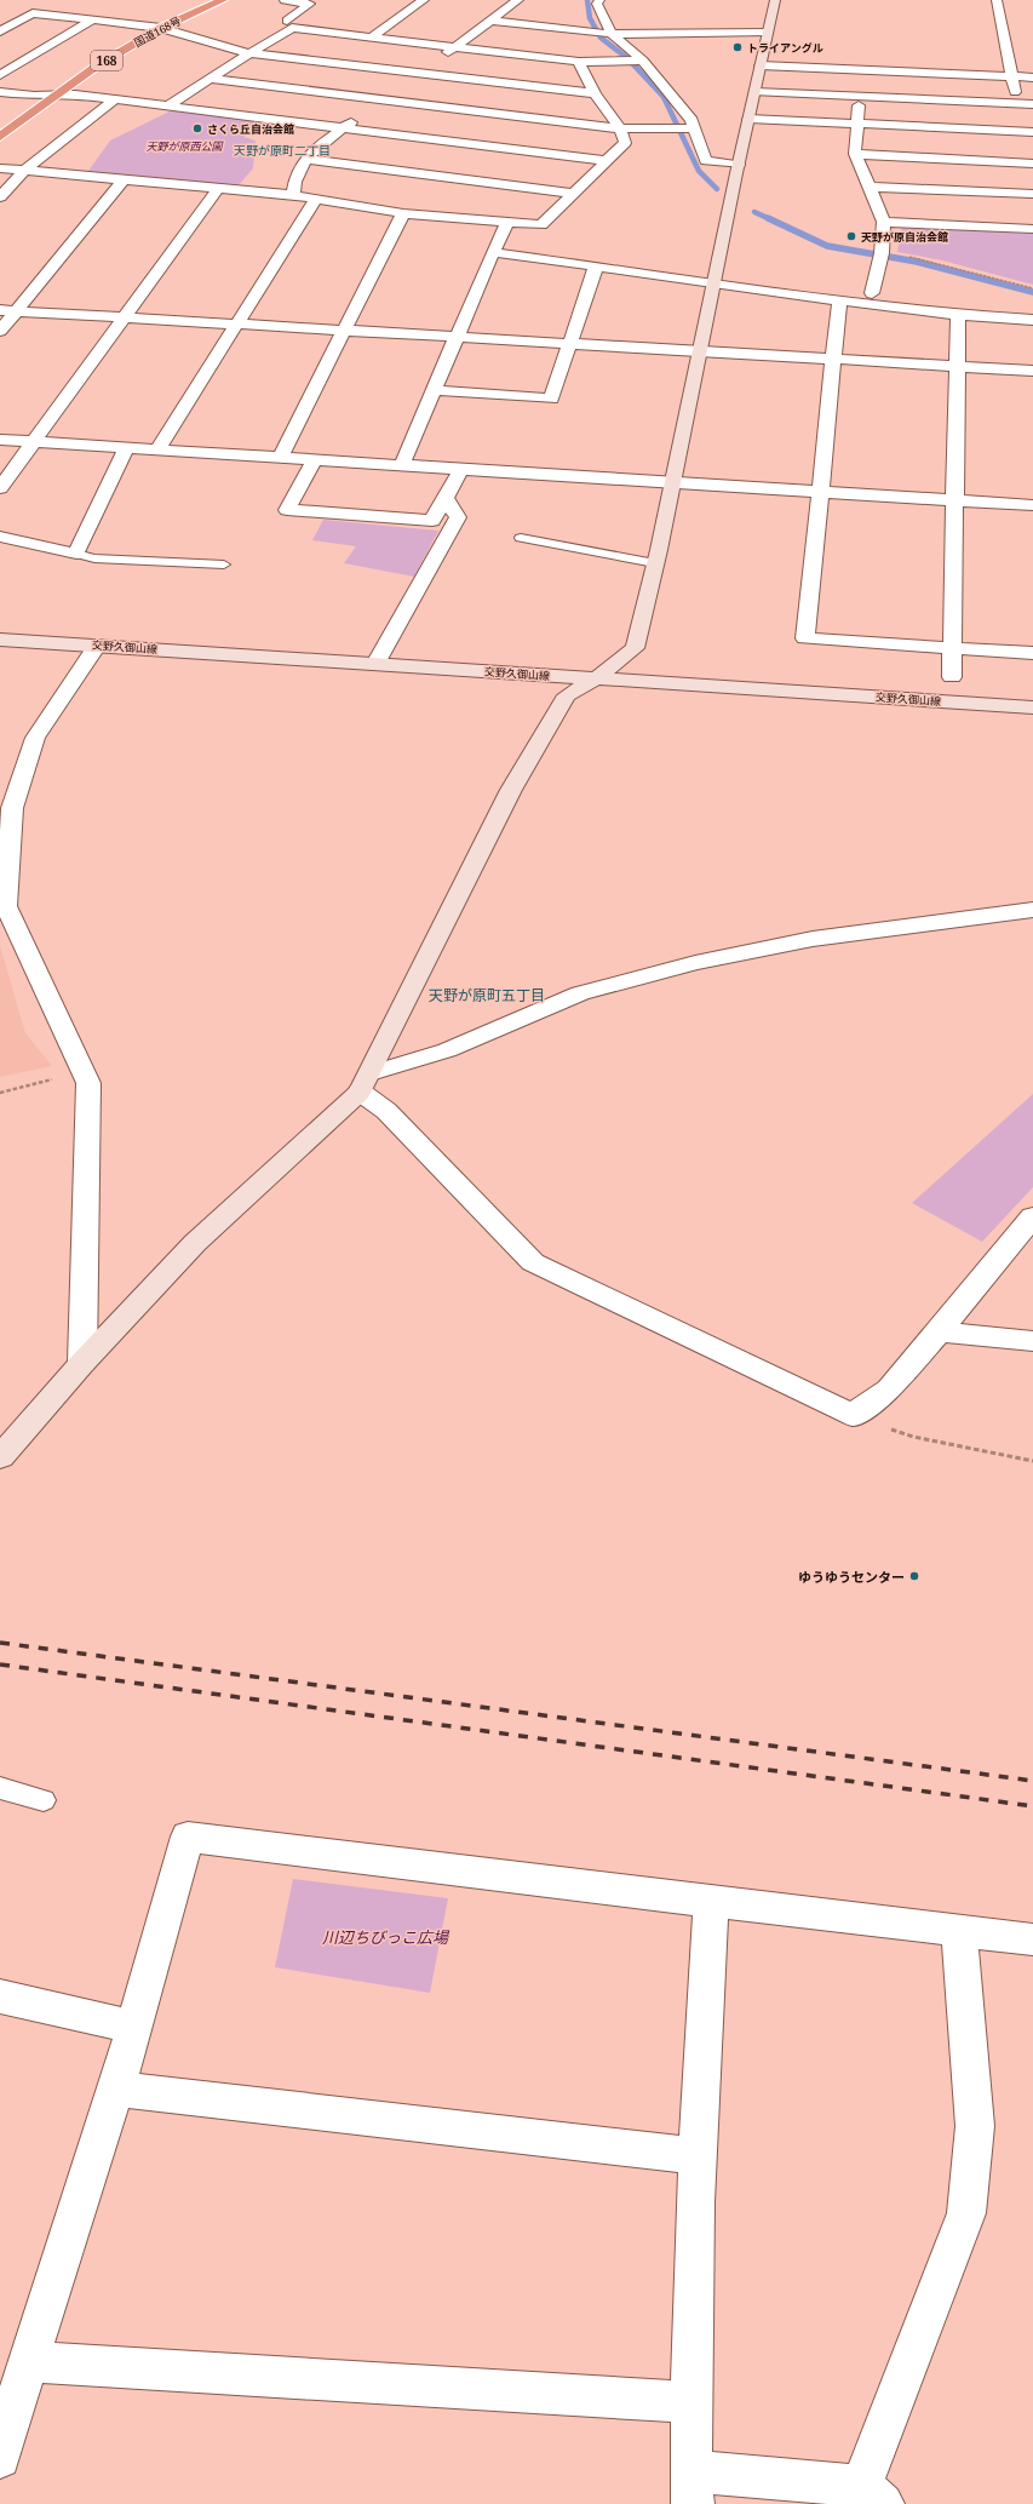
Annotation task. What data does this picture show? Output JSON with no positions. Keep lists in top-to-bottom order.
{
  "streets": {
    "highway": ["国道168号", "168"],
    "street": ["交野久御山線"]
  },
  "districts": ["天野が原町二丁目", "天野が原町五丁目"],
  "parks": ["天野が原西公園", "川辺ちびっこ広場"],
  "places": [
    "トライアングル",
    "さくら丘自治会館",
    "天野が原自治会館",
    "ゆうゆうセンター"
  ]
}
